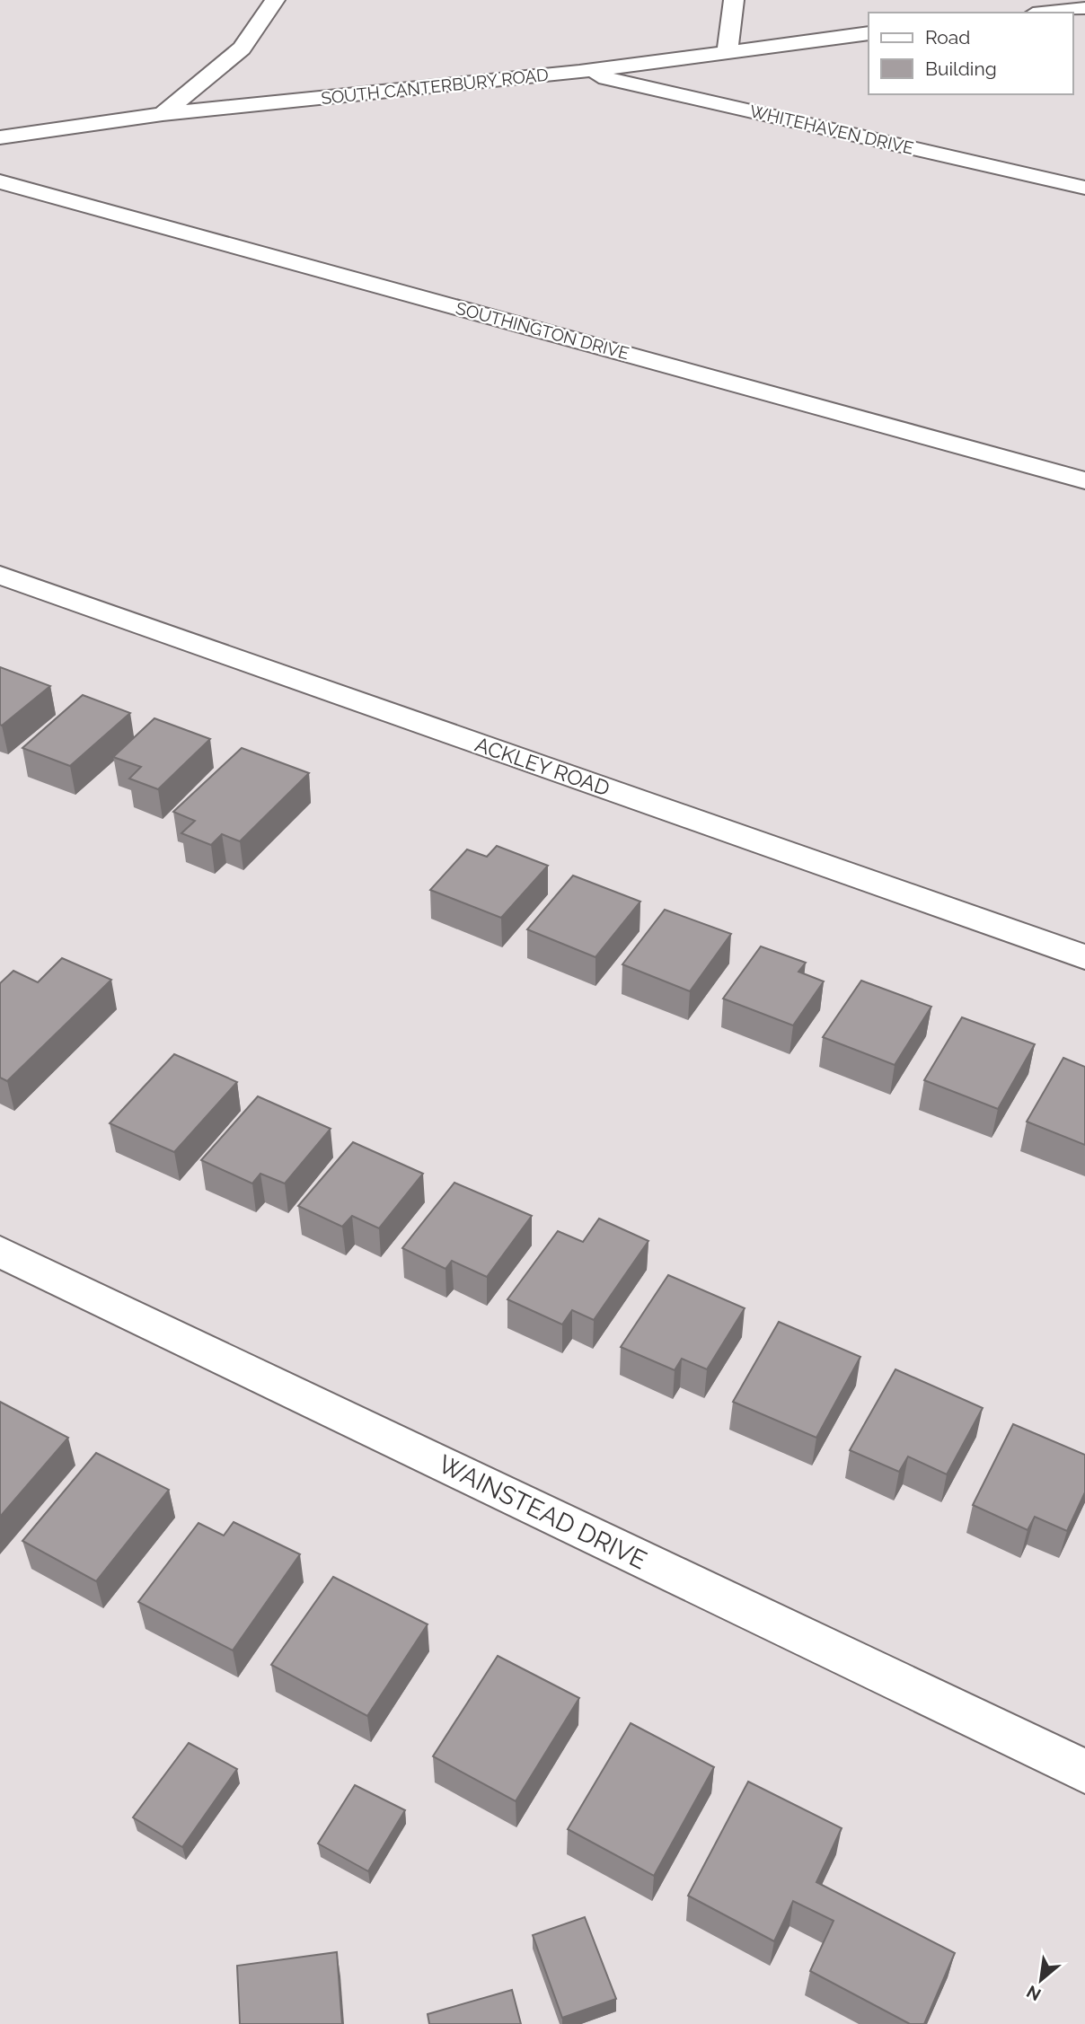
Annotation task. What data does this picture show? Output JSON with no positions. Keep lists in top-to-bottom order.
{
  "streets": {
    "street": [
      "SOUTH CANTERBURY ROAD",
      "WHITEHAVEN DRIVE",
      "SOUTHINGTON DRIVE",
      "ACKLEY ROAD",
      "WAINSTEAD DRIVE"
    ]
  },
  "crossings": [
    ["SOUTH CANTERBURY ROAD", "WHITEHAVEN DRIVE"]
  ],
  "legend": ["Road", "Building"],
  "north": "bottom left"
}
